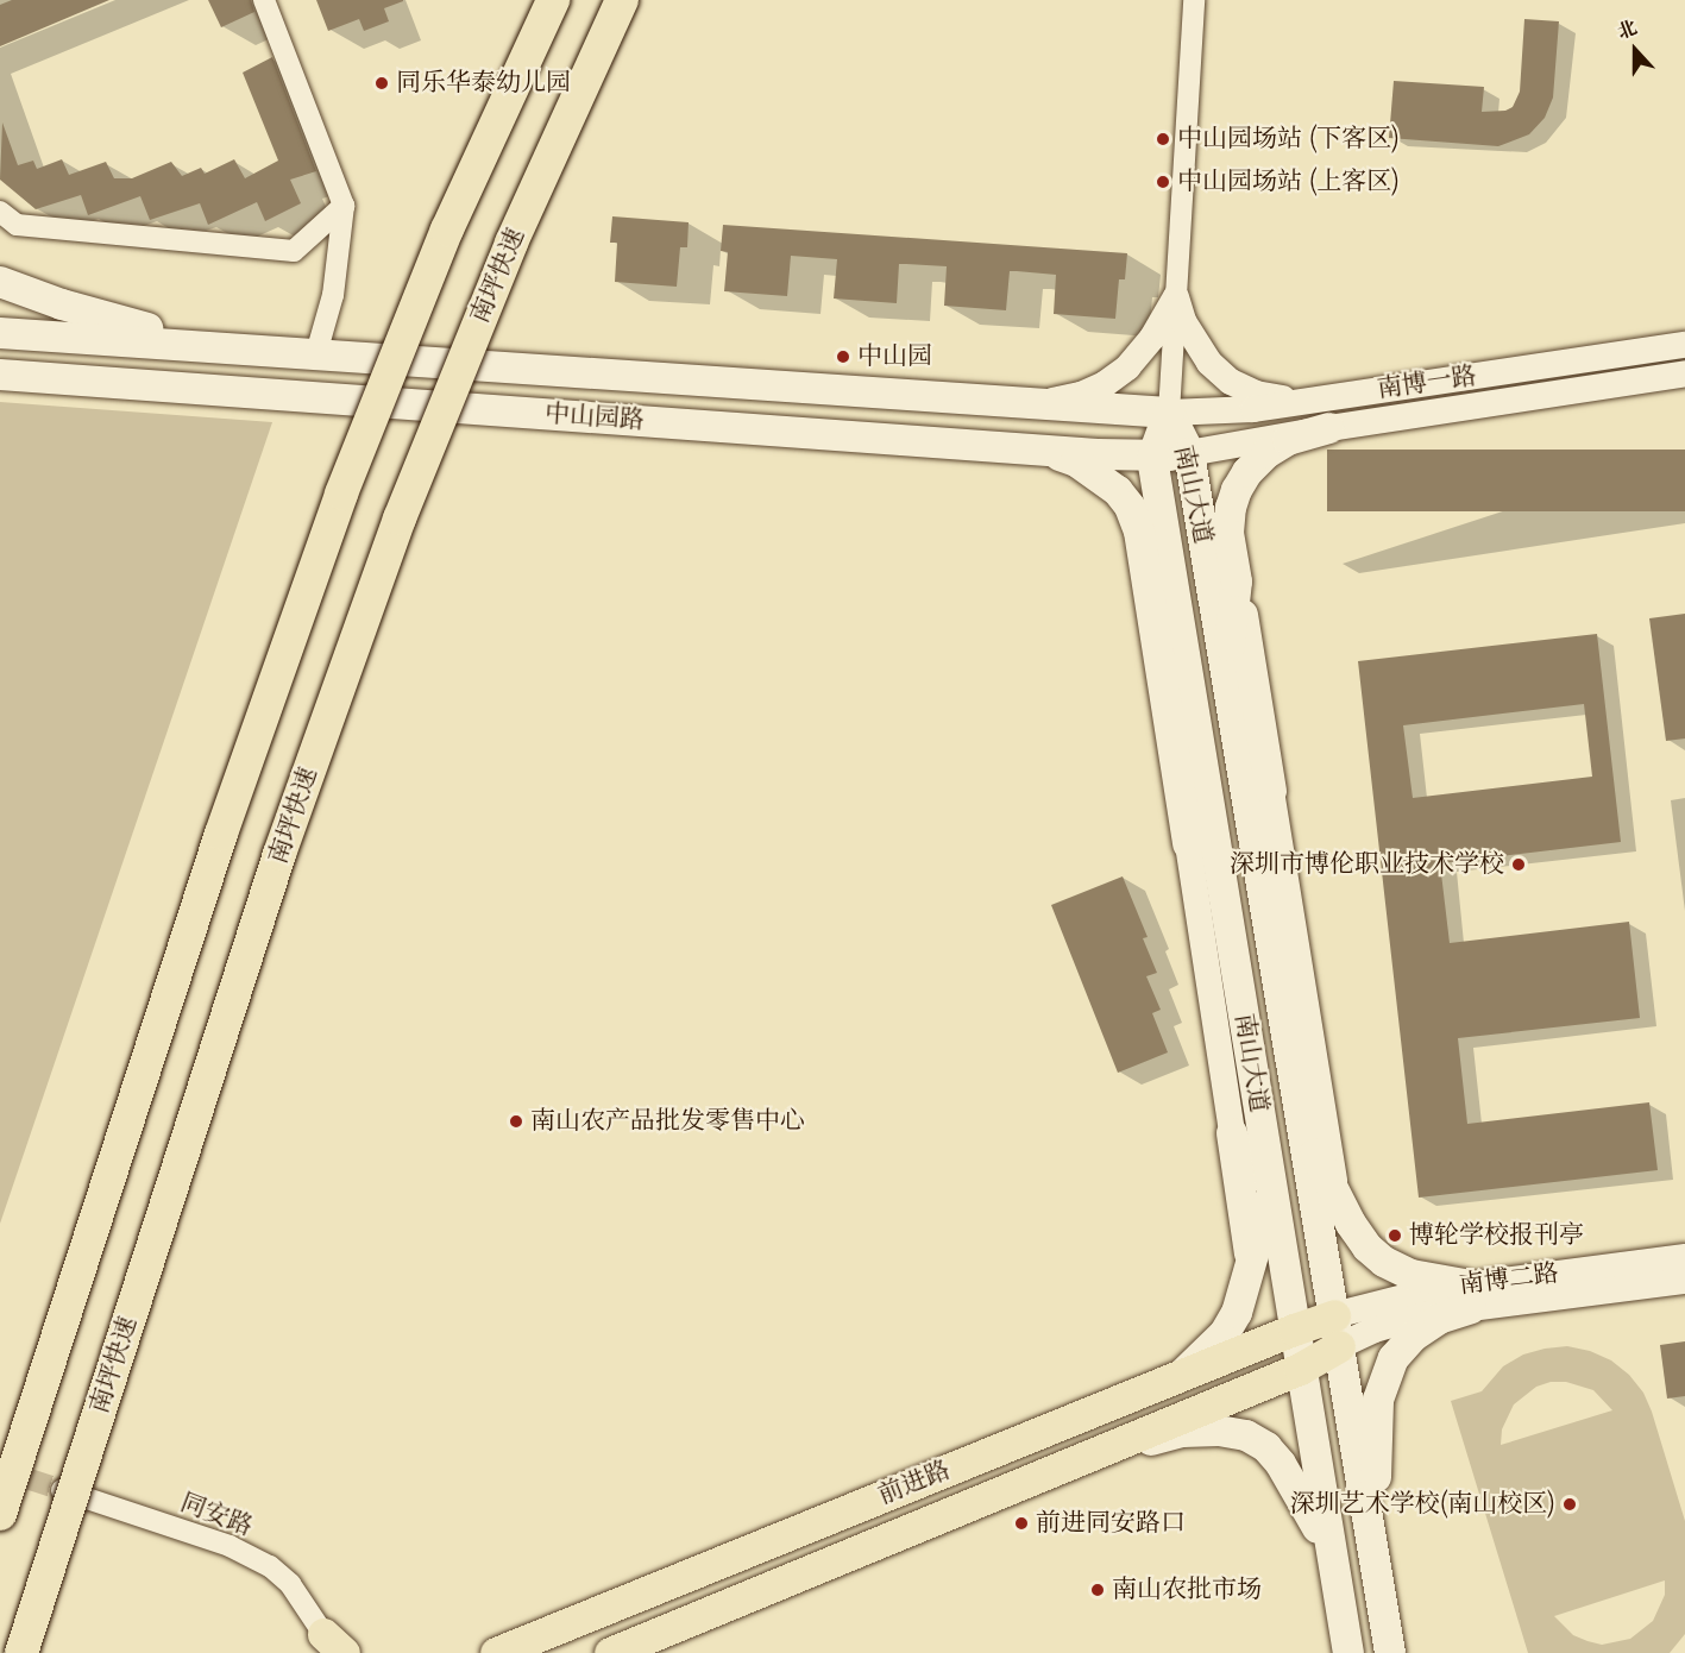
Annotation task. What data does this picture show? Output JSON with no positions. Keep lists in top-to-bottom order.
{
  "streets": {
    "highway": ["南坪快速"],
    "main road": ["中山园路", "南山大道", "前进路"],
    "street": ["南博一路", "南博二路", "同安路"]
  },
  "crossings": [
    ["南博一路", "中山园路"],
    ["南博一路", "南山大道"],
    ["中山园路", "南山大道"],
    ["南山大道", "南博二路"],
    ["南山大道", "前进路"],
    ["南博二路", "前进路"]
  ],
  "places": [
    "同乐华泰幼儿园",
    "中山园场站 (下客区)",
    "中山园场站 (上客区)",
    "中山园",
    "深圳市博伦职业技术学校",
    "南山农产品批发零售中心",
    "博轮学校报刊亭",
    "深圳艺术学校(南山校区)",
    "前进同安路口",
    "南山农批市场"
  ],
  "north": "top"
}
